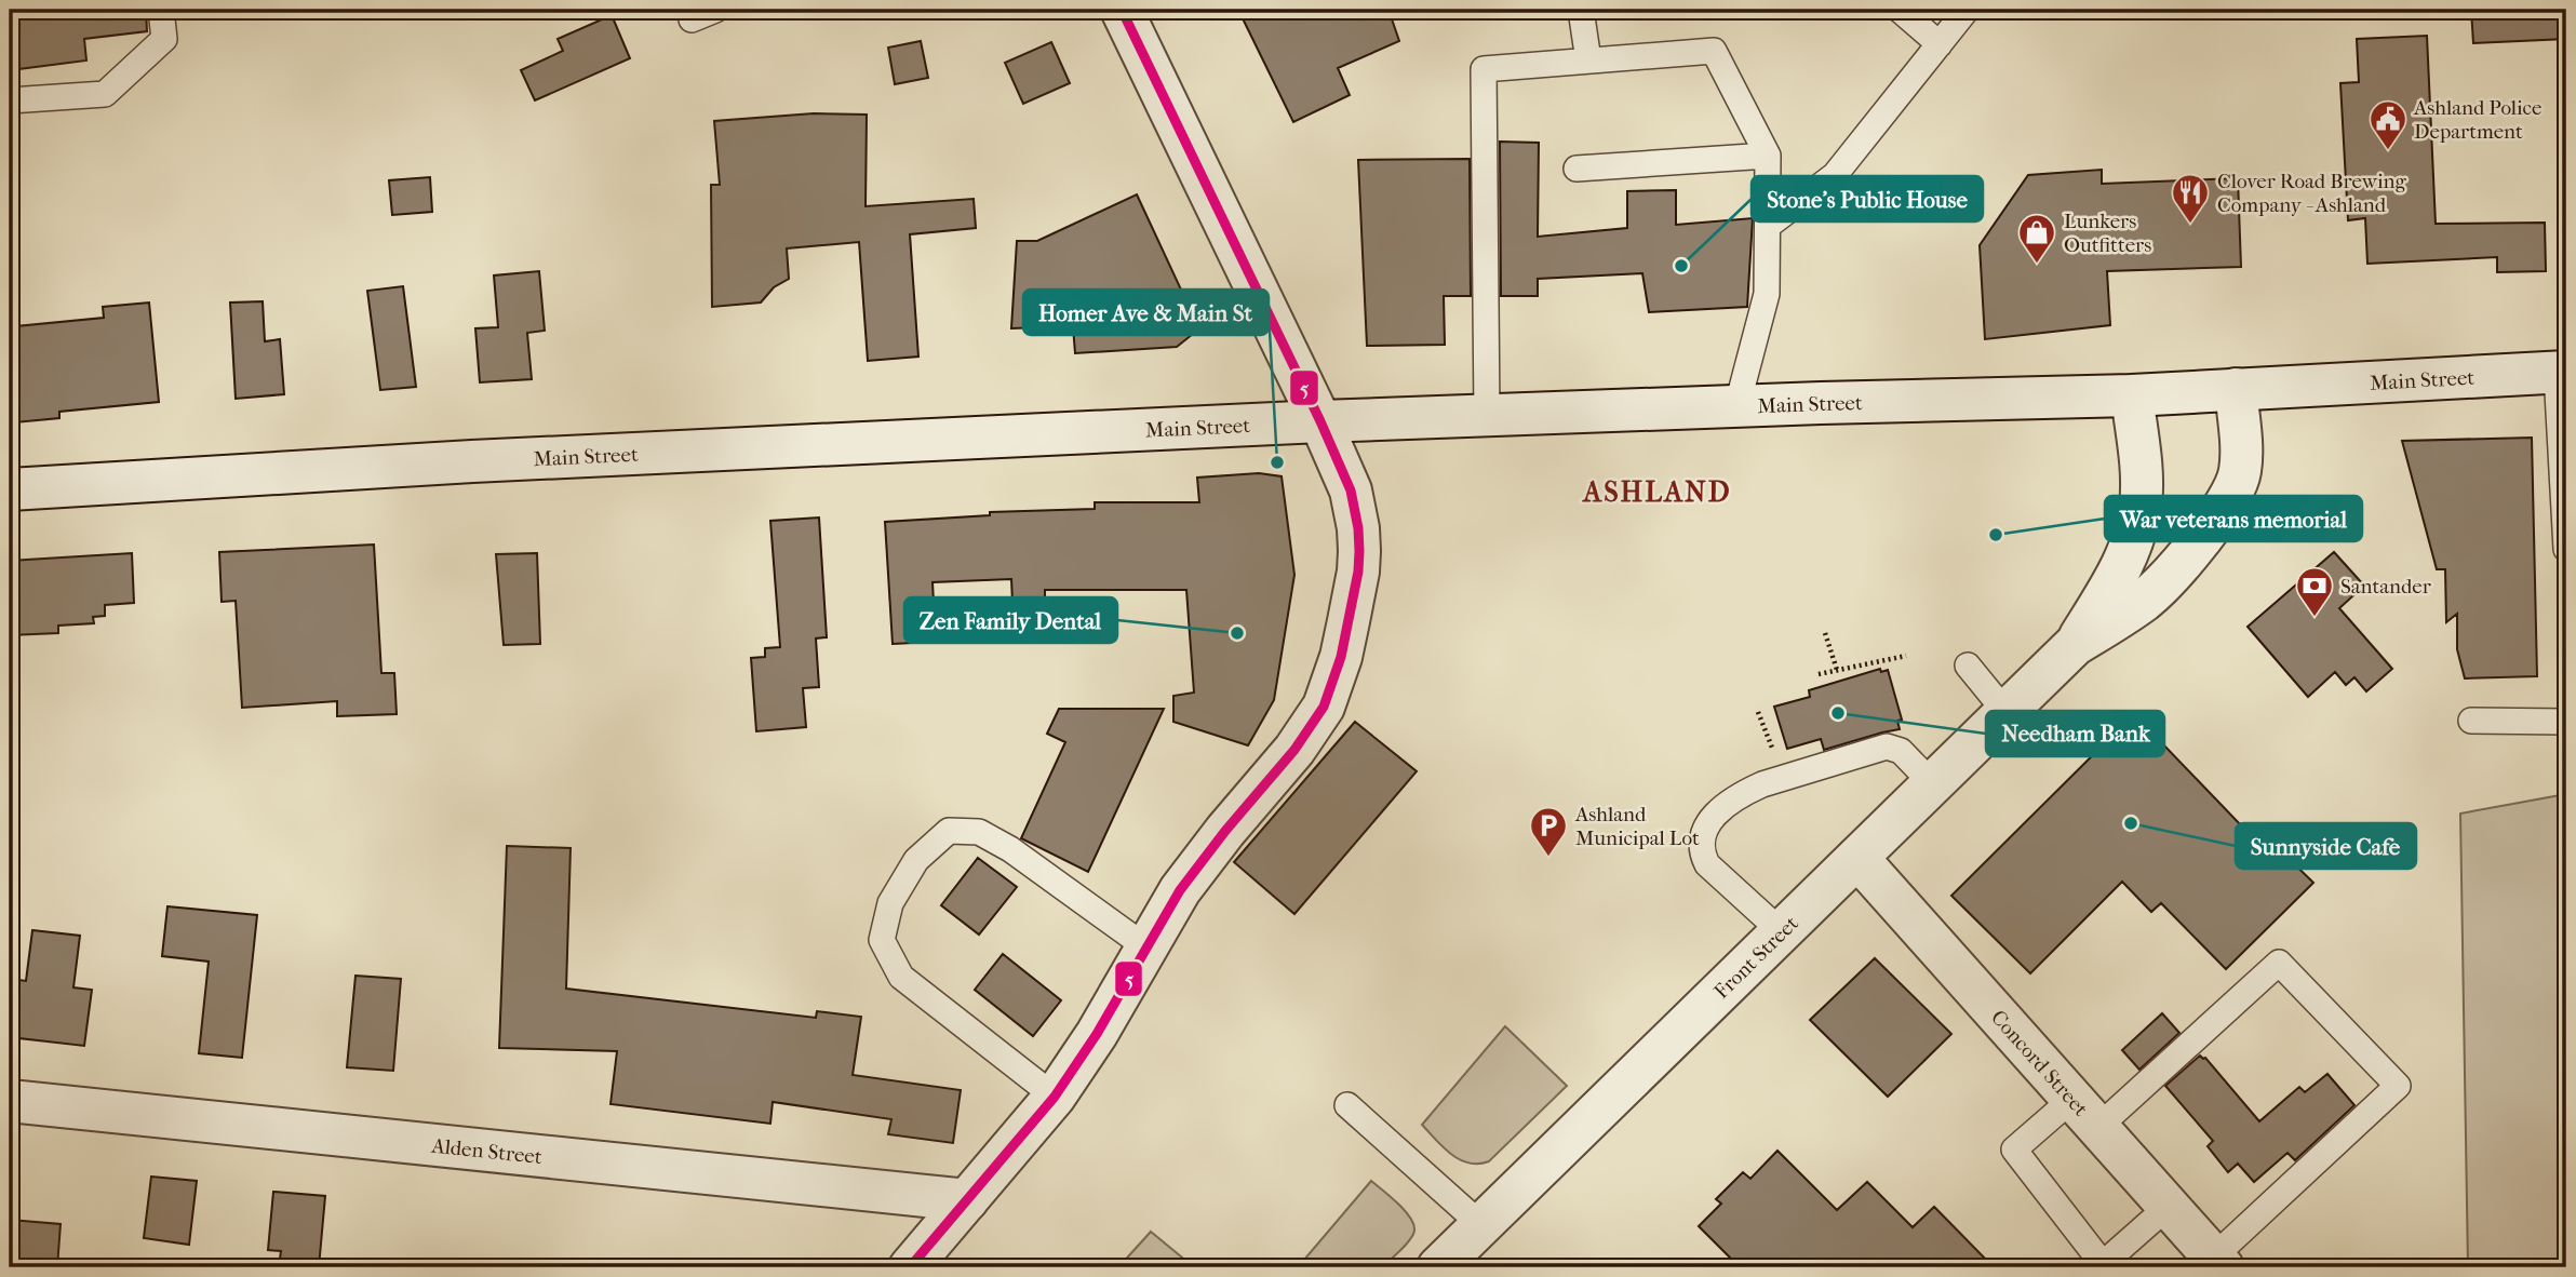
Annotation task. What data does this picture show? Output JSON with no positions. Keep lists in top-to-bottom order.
{
  "streets": {
    "street": [
      "Main Street",
      "Front Street",
      "Concord Street",
      "Alden Street"
    ]
  },
  "crossings": [
    ["Main Street", "Front Street"],
    ["Front Street", "Concord Street"]
  ],
  "districts": ["ASHLAND"],
  "places": {
    "public building": ["Ashland Police Department"],
    "restaurant": ["Clover Road Brewing Company - Ashland"],
    "shop": ["Lunkers Outfitters"],
    "other": [
      "Stone's Public House",
      "Homer Ave & Main St",
      "War veterans memorial",
      "Zen Family Dental",
      "Needham Bank",
      "Sunnyside Cafe"
    ],
    "bank": ["Santander"],
    "parking": ["Ashland Municipal Lot"]
  },
  "lines": ["transit line 5"]
}
